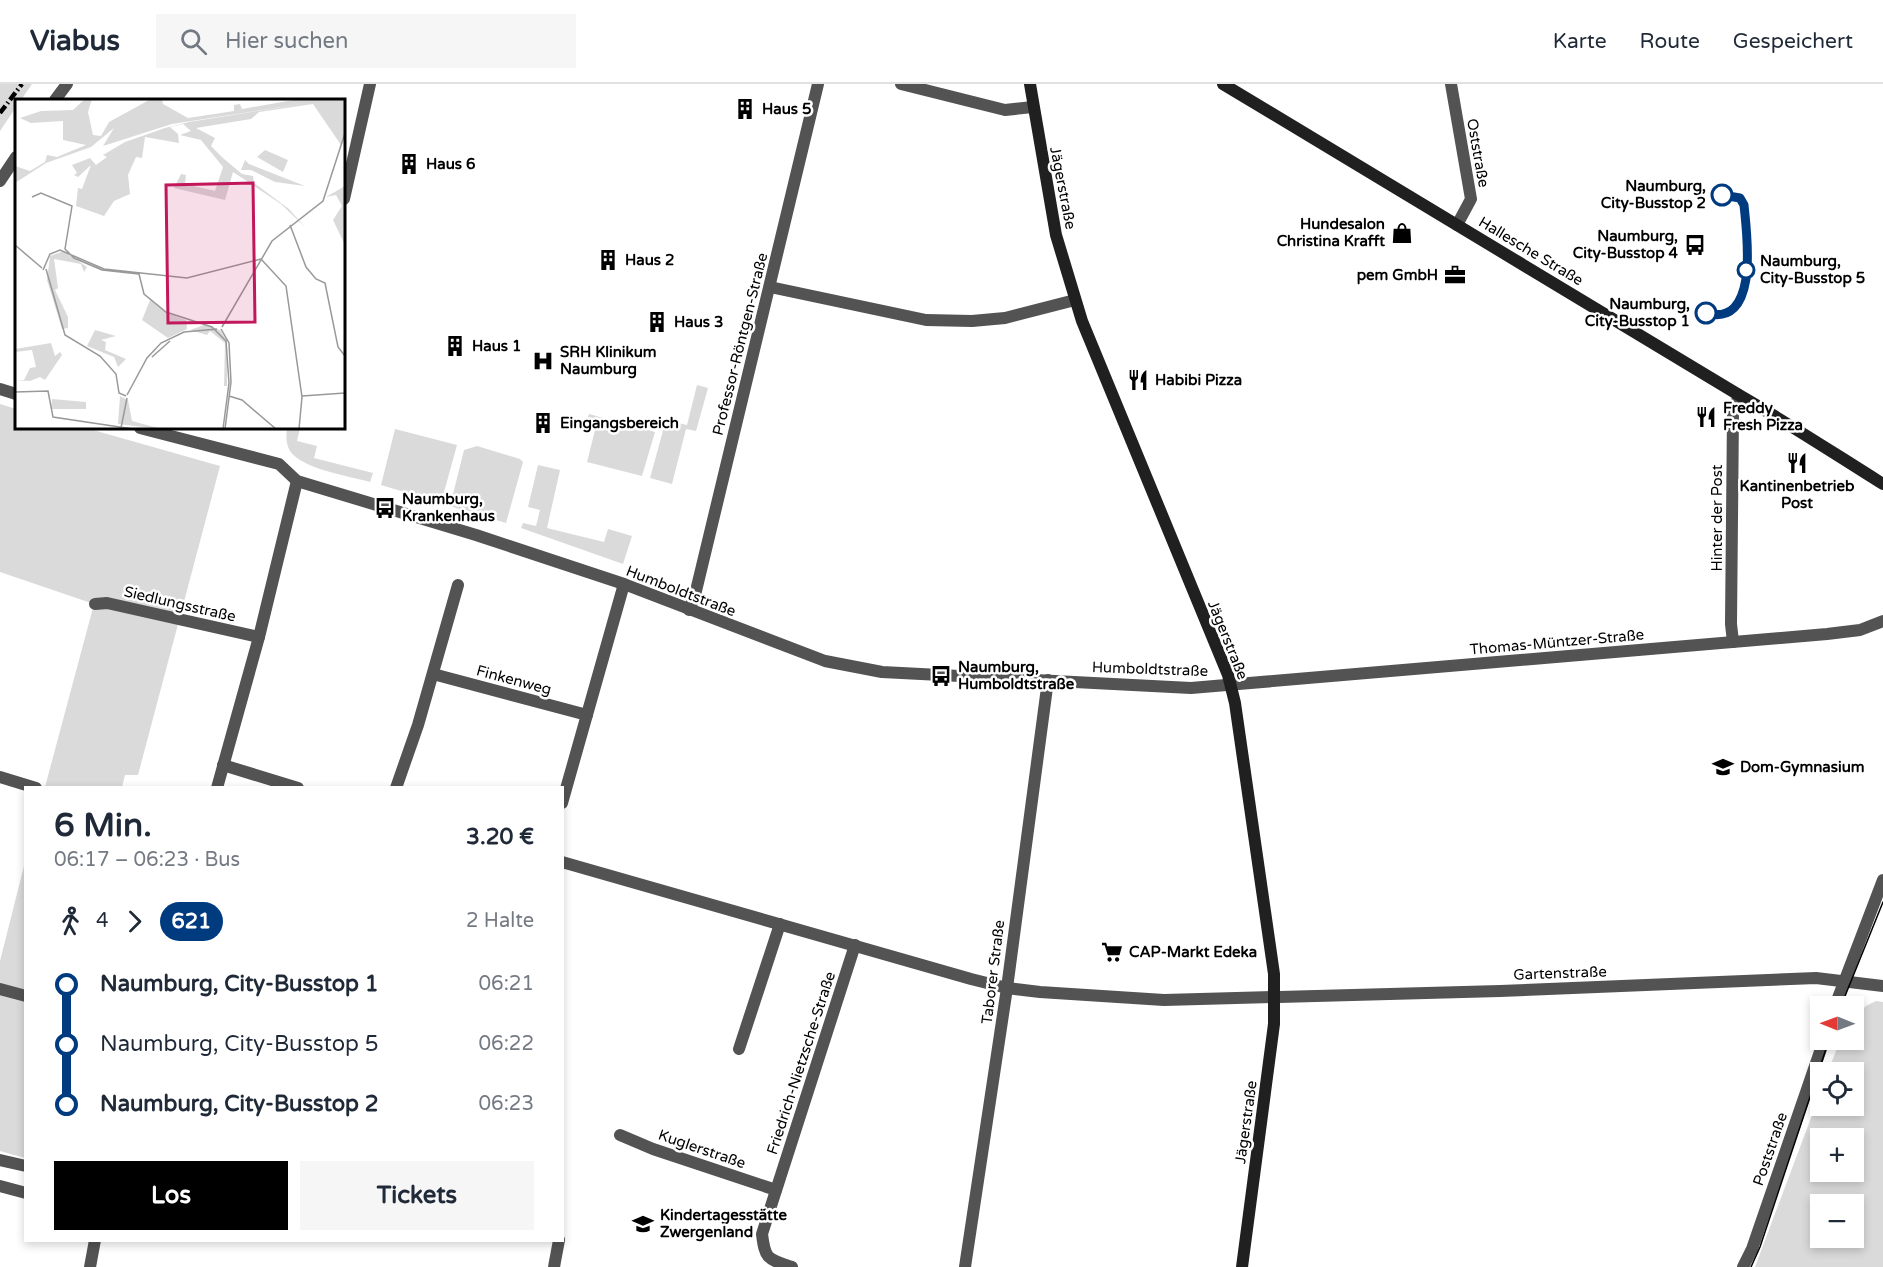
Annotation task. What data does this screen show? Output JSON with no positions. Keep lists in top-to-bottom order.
{
  "streets": {
    "main road": ["Jägerstraße", "Hallesche Straße"],
    "street": [
      "Oststraße",
      "Professor-Röntgen-Straße",
      "Hinter der Post",
      "Humboldtstraße",
      "Siedlungsstraße",
      "Thomas-Müntzer-Straße",
      "Finkenweg",
      "Taborer Straße",
      "Gartenstraße",
      "Friedrich-Nietzsche-Straße",
      "Kuglerstraße",
      "Poststraße"
    ]
  },
  "crossings": [
    ["Oststraße", "Hallesche Straße"],
    ["Jägerstraße", "Humboldtstraße"],
    ["Jägerstraße", "Thomas-Müntzer-Straße"],
    ["Jägerstraße", "Gartenstraße"],
    ["Hallesche Straße", "Hinter der Post"],
    ["Professor-Röntgen-Straße", "Humboldtstraße"],
    ["Hinter der Post", "Thomas-Müntzer-Straße"],
    ["Humboldtstraße", "Thomas-Müntzer-Straße"],
    ["Humboldtstraße", "Taborer Straße"],
    ["Friedrich-Nietzsche-Straße", "Kuglerstraße"]
  ],
  "places": {
    "building": [
      "Haus 5",
      "Haus 6",
      "Haus 2",
      "Haus 3",
      "Haus 1",
      "Eingangsbereich"
    ],
    "other": ["Naumburg, City-Busstop 2", "Naumburg, City-Busstop 5", "Naumburg, City-Busstop 1"],
    "shop": ["Hundesalon Christina Krafft"],
    "bus stop": ["Naumburg, City-Busstop 4", "Naumburg, Krankenhaus", "Naumburg, Humboldtstraße"],
    "office": ["pem GmbH"],
    "hospital": ["SRH Klinikum Naumburg"],
    "restaurant": ["Habibi Pizza", "Freddy Fresh Pizza", "Kantinenbetrieb Post"],
    "school or university": ["Dom-Gymnasium", "Kindertagesstätte Zwergenland"],
    "supermarket": ["CAP-Markt Edeka"]
  },
  "lines": ["bus line 621"],
  "north": "left",
  "page": {
    "header": "Viabus",
    "search": "Hier suchen",
    "nav": ["Karte", "Route", "Gespeichert"],
    "heading": ["6 Min.", "06:17 – 06:23 · Bus", "3.20 €"],
    "legs": ["4", "621", "2 Halte"],
    "list": [
      {
        "name": "Naumburg, City-Busstop 1",
        "value": "06:21"
      },
      {
        "name": "Naumburg, City-Busstop 5",
        "value": "06:22"
      },
      {
        "name": "Naumburg, City-Busstop 2",
        "value": "06:23"
      }
    ],
    "map_buttons": ["+", "−"],
    "buttons": ["Los", "Tickets"]
  }
}
